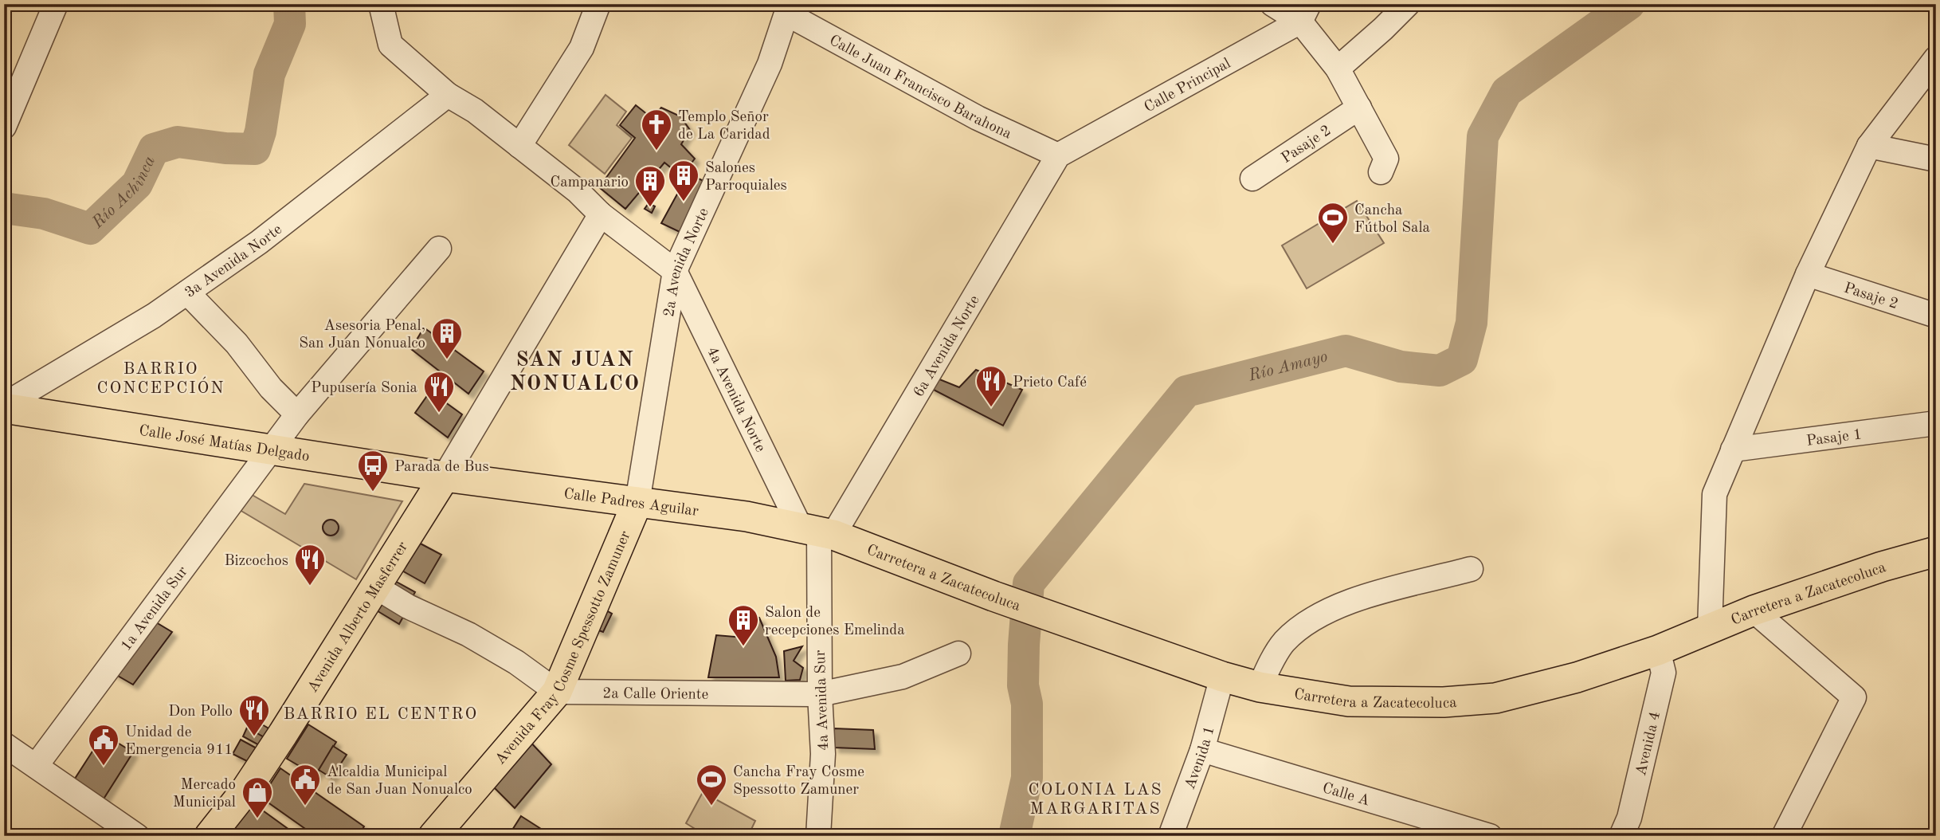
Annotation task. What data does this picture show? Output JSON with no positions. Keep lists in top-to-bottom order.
{
  "streets": {
    "main road": [
      "Calle José Matías Delgado",
      "Calle Padres Aguilar",
      "Carretera a Zacatecoluca",
      "Avenida Alberto Masferrer",
      "Avenida Fray Cosme Spessotto Zamuner"
    ],
    "street": [
      "Calle Principal",
      "Calle Juan Francisco Barahona",
      "Pasaje 2",
      "3a Avenida Norte",
      "2a Avenida Norte",
      "6a Avenida Norte",
      "4a Avenida Norte",
      "Pasaje 1",
      "1a Avenida Sur",
      "2a Calle Oriente",
      "4a Avenida Sur",
      "Avenida 4",
      "Avenida 1",
      "Calle A"
    ]
  },
  "crossings": [
    ["Calle Principal", "Calle Juan Francisco Barahona"],
    ["Calle Principal", "6a Avenida Norte"],
    ["Calle Juan Francisco Barahona", "2a Avenida Norte"],
    ["Calle Juan Francisco Barahona", "6a Avenida Norte"],
    ["3a Avenida Norte", "Calle José Matías Delgado"],
    ["2a Avenida Norte", "4a Avenida Norte"],
    ["2a Avenida Norte", "Calle Padres Aguilar"],
    ["2a Avenida Norte", "Avenida Fray Cosme Spessotto Zamuner"],
    ["6a Avenida Norte", "4a Avenida Norte"],
    ["6a Avenida Norte", "Calle Padres Aguilar"],
    ["6a Avenida Norte", "Carretera a Zacatecoluca"],
    ["6a Avenida Norte", "4a Avenida Sur"],
    ["4a Avenida Norte", "Calle Padres Aguilar"],
    ["4a Avenida Norte", "Carretera a Zacatecoluca"],
    ["4a Avenida Norte", "4a Avenida Sur"],
    ["Calle José Matías Delgado", "Calle Padres Aguilar"],
    ["Calle José Matías Delgado", "1a Avenida Sur"],
    ["Calle José Matías Delgado", "Avenida Alberto Masferrer"],
    ["Calle Padres Aguilar", "Carretera a Zacatecoluca"],
    ["Calle Padres Aguilar", "Avenida Alberto Masferrer"],
    ["Calle Padres Aguilar", "Avenida Fray Cosme Spessotto Zamuner"],
    ["Calle Padres Aguilar", "4a Avenida Sur"],
    ["Carretera a Zacatecoluca", "4a Avenida Sur"],
    ["Carretera a Zacatecoluca", "Avenida 4"],
    ["Carretera a Zacatecoluca", "Avenida 1"],
    ["Avenida Fray Cosme Spessotto Zamuner", "2a Calle Oriente"],
    ["2a Calle Oriente", "4a Avenida Sur"],
    ["Avenida 1", "Calle A"]
  ],
  "districts": [
    "SAN JUAN NONUALCO",
    "BARRIO CONCEPCIÓN",
    "BARRIO EL CENTRO",
    "COLONIA LAS MARGARITAS"
  ],
  "water": ["Río Achinca", "Río Amayo"],
  "places": {
    "church": ["Templo Señor de La Caridad"],
    "building": [
      "Salones Parroquiales",
      "Campanario",
      "Asesoria Penal, San Juan Nonualco",
      "Salon de recepciones Emelinda"
    ],
    "sports": ["Cancha Fútbol Sala", "Cancha Fray Cosme Spessotto Zamuner"],
    "restaurant": [
      "Prieto Café",
      "Pupusería Sonia",
      "Bizcochos",
      "Don Pollo"
    ],
    "bus stop": ["Parada de Bus"],
    "public building": ["Unidad de Emergencia 911", "Alcaldia Municipal de San Juan Nonualco"],
    "shop": ["Mercado Municipal"]
  }
}
